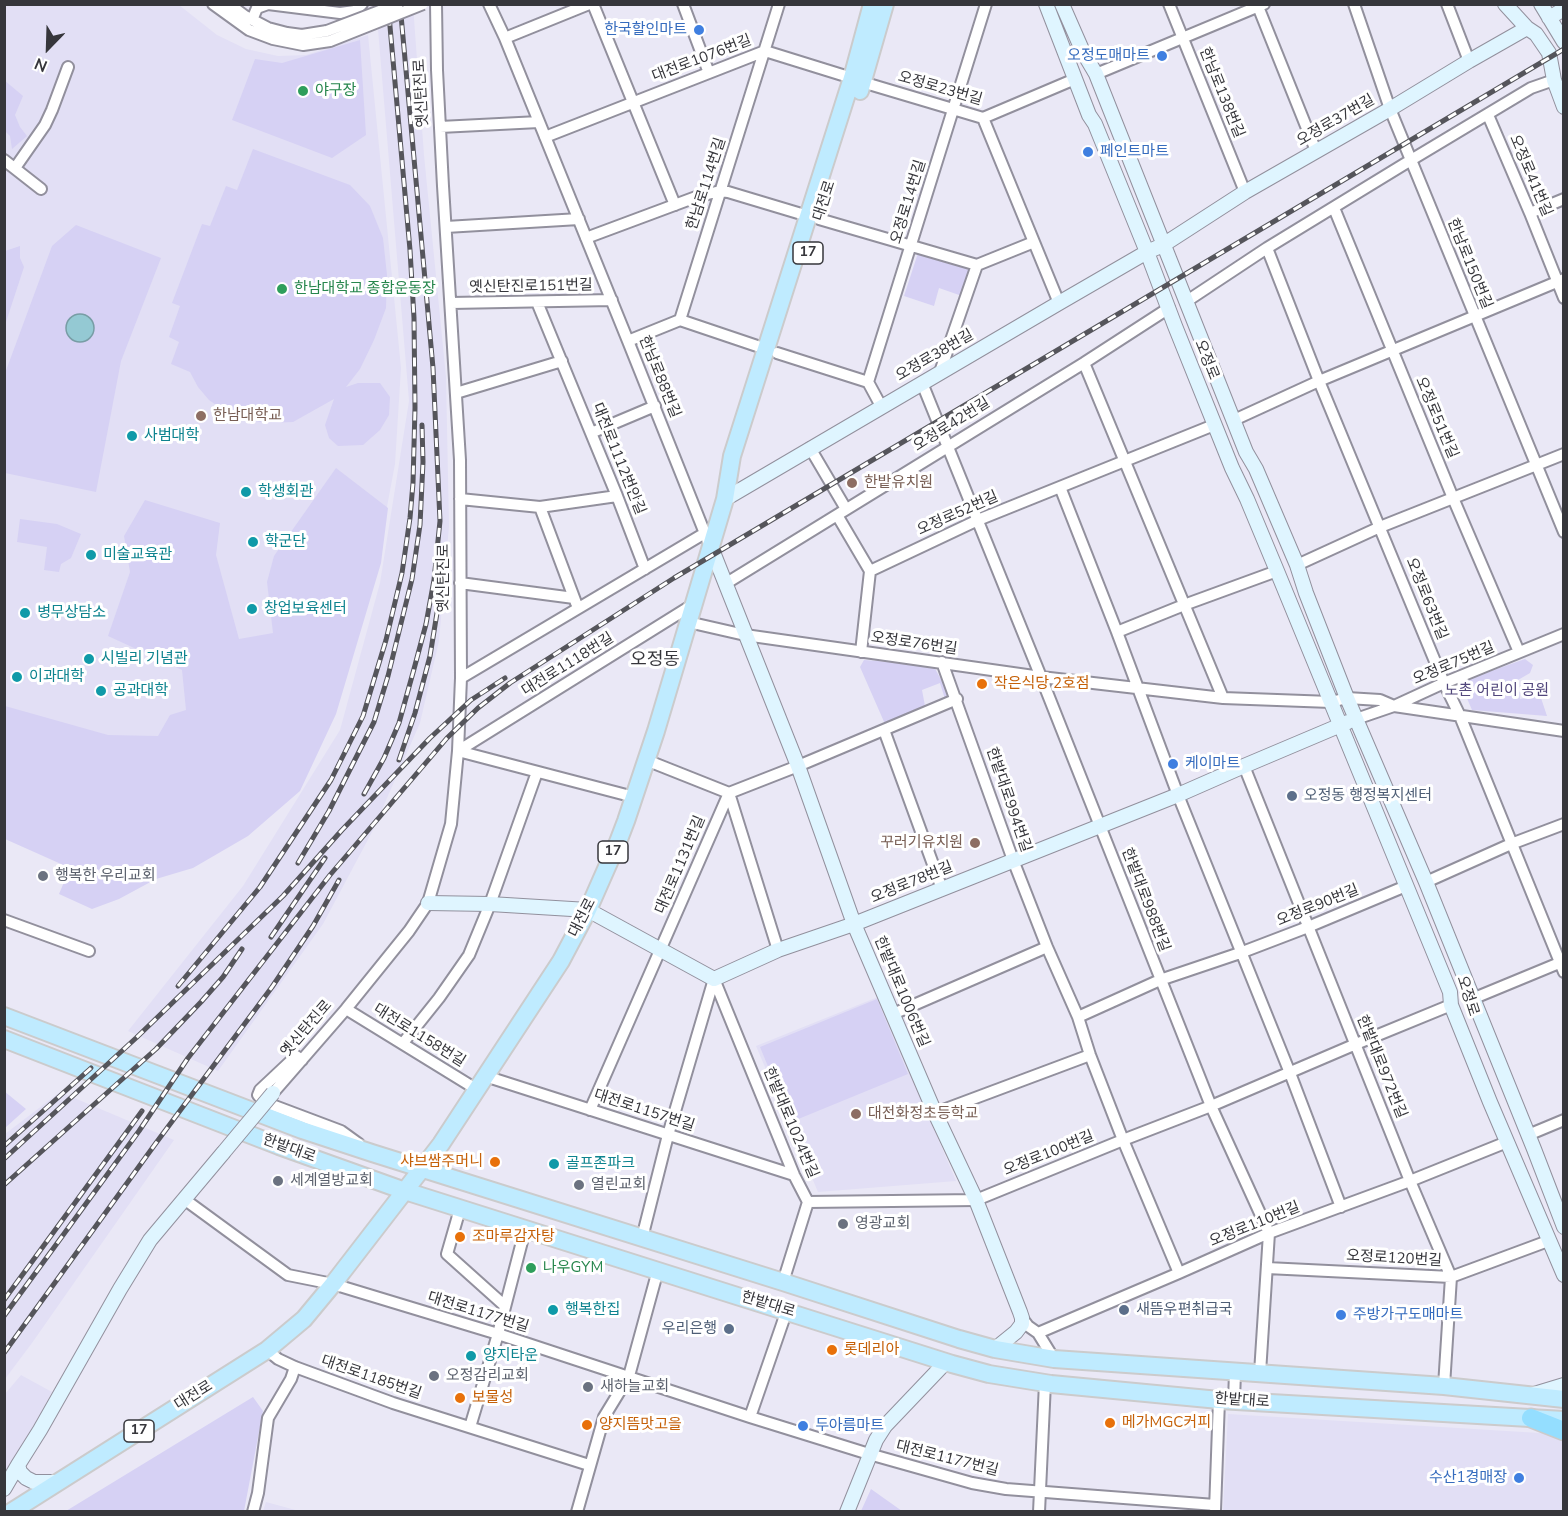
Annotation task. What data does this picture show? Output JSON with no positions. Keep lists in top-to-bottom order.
{
  "streets": {
    "main road": ["대전로", "17", "한밭대로"],
    "street": [
      "대전로1076번길",
      "오정로23번길",
      "옛신탄진로",
      "한남로138번길",
      "오정로37번길",
      "오정로41번길",
      "한남로114번길",
      "오정로14번길",
      "한남로150번길",
      "옛신탄진로151번길",
      "오정로38번길",
      "오정로",
      "한남로88번길",
      "오정로51번길",
      "오정로42번길",
      "대전로1112번안길",
      "오정로52번길",
      "오정로63번길",
      "오정로76번길",
      "오정로75번길",
      "대전로1118번길",
      "한밭대로994번길",
      "대전로1131번길",
      "오정로78번길",
      "한밭대로988번길",
      "오정로90번길",
      "한밭대로1006번길",
      "대전로1158번길",
      "한밭대로972번길",
      "대전로1157번길",
      "한밭대로1024번길",
      "오정로100번길",
      "오정로110번길",
      "오정로120번길",
      "대전로1177번길",
      "대전로1185번길"
    ]
  },
  "crossings": [
    ["대전로1076번길", "오정로23번길"],
    ["대전로1076번길", "한남로114번길"],
    ["대전로1076번길", "대전로"],
    ["대전로1076번길", "한남로88번길"],
    ["오정로23번길", "대전로"],
    ["오정로23번길", "오정로14번길"],
    ["오정로23번길", "오정로"],
    ["옛신탄진로", "옛신탄진로151번길"],
    ["옛신탄진로", "대전로1118번길"],
    ["옛신탄진로", "대전로1158번길"],
    ["한남로138번길", "오정로37번길"],
    ["오정로37번길", "한남로150번길"],
    ["오정로37번길", "오정로38번길"],
    ["오정로37번길", "오정로"],
    ["대전로", "오정로38번길"],
    ["대전로", "한남로88번길"],
    ["대전로", "오정로76번길"],
    ["대전로", "대전로1118번길"],
    ["대전로", "한밭대로1006번길"],
    ["대전로", "대전로1158번길"],
    ["대전로", "대전로1157번길"],
    ["대전로", "한밭대로"],
    ["대전로", "대전로1177번길"],
    ["대전로", "대전로1185번길"],
    ["옛신탄진로151번길", "한남로88번길"],
    ["옛신탄진로151번길", "대전로1112번안길"],
    ["오정로38번길", "오정로"],
    ["오정로38번길", "한밭대로988번길"],
    ["오정로", "오정로42번길"],
    ["오정로", "오정로52번길"],
    ["오정로", "오정로76번길"],
    ["오정로", "오정로75번길"],
    ["오정로", "오정로78번길"],
    ["오정로", "오정로90번길"],
    ["오정로", "오정로100번길"],
    ["오정로", "오정로110번길"],
    ["오정로", "오정로120번길"],
    ["한남로88번길", "한밭대로1006번길"],
    ["오정로42번길", "한밭대로988번길"],
    ["오정로42번길", "한밭대로1006번길"],
    ["오정로52번길", "한밭대로988번길"],
    ["오정로63번길", "오정로76번길"],
    ["오정로63번길", "오정로75번길"],
    ["오정로76번길", "오정로75번길"],
    ["오정로76번길", "한밭대로994번길"],
    ["오정로76번길", "한밭대로988번길"],
    ["오정로76번길", "한밭대로1006번길"],
    ["한밭대로994번길", "오정로78번길"],
    ["한밭대로994번길", "오정로90번길"],
    ["한밭대로994번길", "오정로100번길"],
    ["한밭대로994번길", "오정로110번길"],
    ["오정로78번길", "한밭대로988번길"],
    ["오정로78번길", "한밭대로1006번길"],
    ["오정로78번길", "한밭대로972번길"],
    ["오정로78번길", "한밭대로1024번길"],
    ["한밭대로988번길", "오정로90번길"],
    ["한밭대로988번길", "한밭대로"],
    ["한밭대로988번길", "오정로100번길"],
    ["한밭대로988번길", "오정로110번길"],
    ["한밭대로988번길", "오정로120번길"],
    ["오정로90번길", "한밭대로972번길"],
    ["한밭대로1006번길", "오정로100번길"],
    ["대전로1158번길", "대전로1157번길"],
    ["한밭대로972번길", "한밭대로"],
    ["한밭대로972번길", "오정로100번길"],
    ["한밭대로972번길", "오정로110번길"],
    ["한밭대로972번길", "오정로120번길"],
    ["대전로1157번길", "한밭대로1024번길"],
    ["한밭대로1024번길", "한밭대로"],
    ["한밭대로1024번길", "오정로100번길"]
  ],
  "districts": ["오정동"],
  "parks": ["노촌 어린이 공원"],
  "places": [
    "한국할인마트",
    "오정도매마트",
    "야구장",
    "페인트마트",
    "한남대학교 종합운동장",
    "한남대학교",
    "사범대학",
    "한밭유치원",
    "학생회관",
    "학군단",
    "미술교육관",
    "창업보육센터",
    "병무상담소",
    "시빌리 기념관",
    "이과대학",
    "작은식당 2호점",
    "공과대학",
    "케이마트",
    "오정동 행정복지센터",
    "꾸러기유치원",
    "행복한 우리교회",
    "대전화정초등학교",
    "샤브쌈주머니",
    "골프존파크",
    "세계열방교회",
    "열린교회",
    "영광교회",
    "조마루감자탕",
    "나우GYM",
    "행복한집",
    "새뜸우편취급국",
    "주방가구도매마트",
    "우리은행",
    "롯데리아",
    "양지타운",
    "오정감리교회",
    "새하늘교회",
    "보물성",
    "메가MGC커피",
    "양지뜸맛고을",
    "두아름마트",
    "수산1경매장"
  ],
  "north": "bottom left"
}
